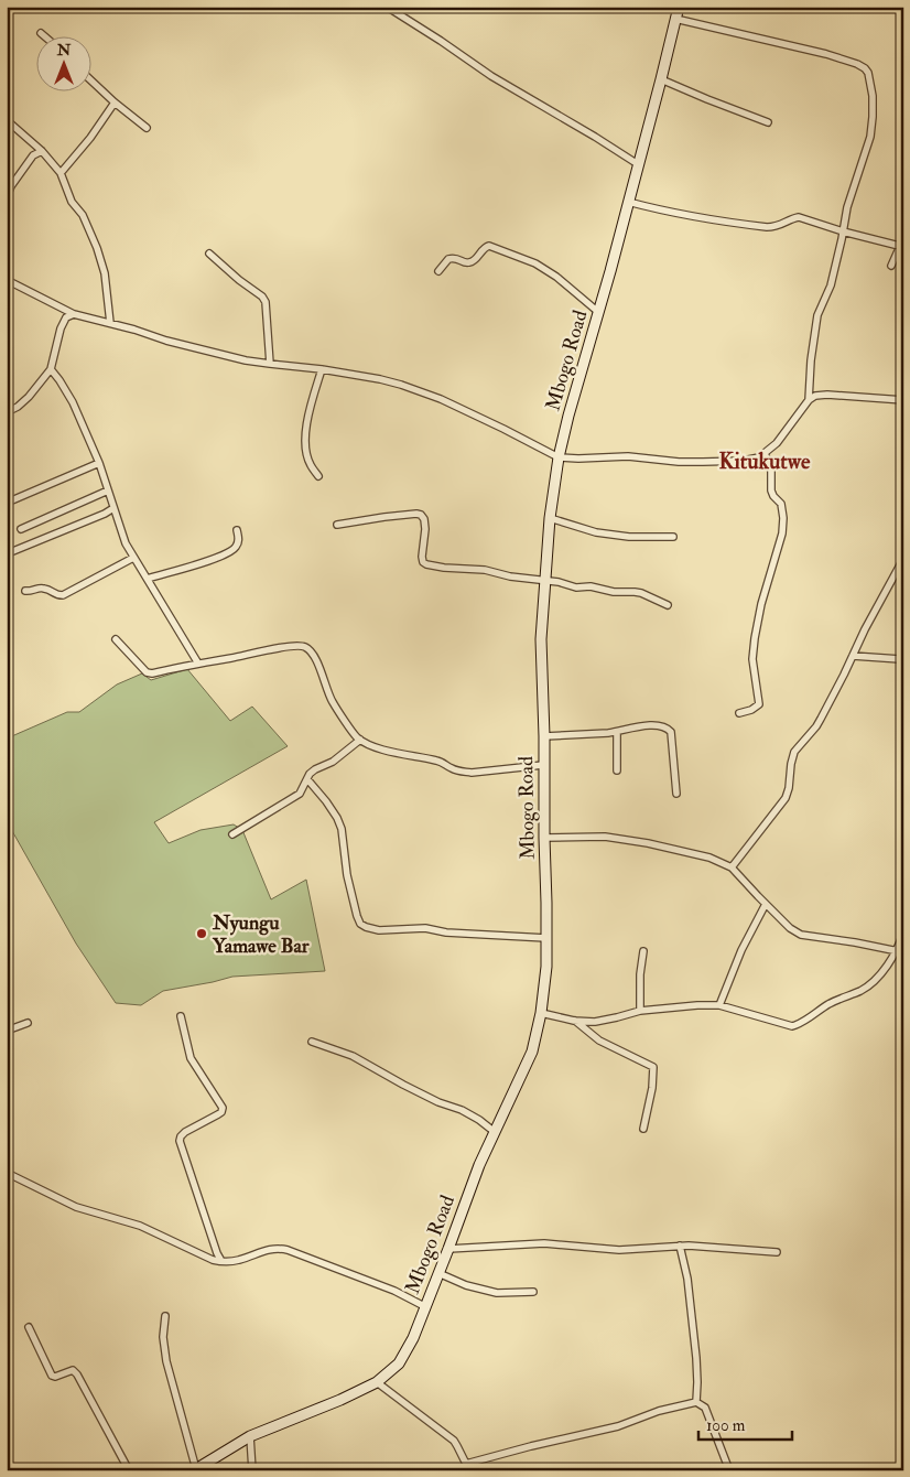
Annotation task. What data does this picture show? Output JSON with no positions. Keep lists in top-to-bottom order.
{
  "streets": {
    "main road": ["Mbogo Road"]
  },
  "districts": ["Kitukutwe"],
  "places": ["Nyungu Yamawe Bar"],
  "scale_bar": "100 m",
  "north": "top"
}
